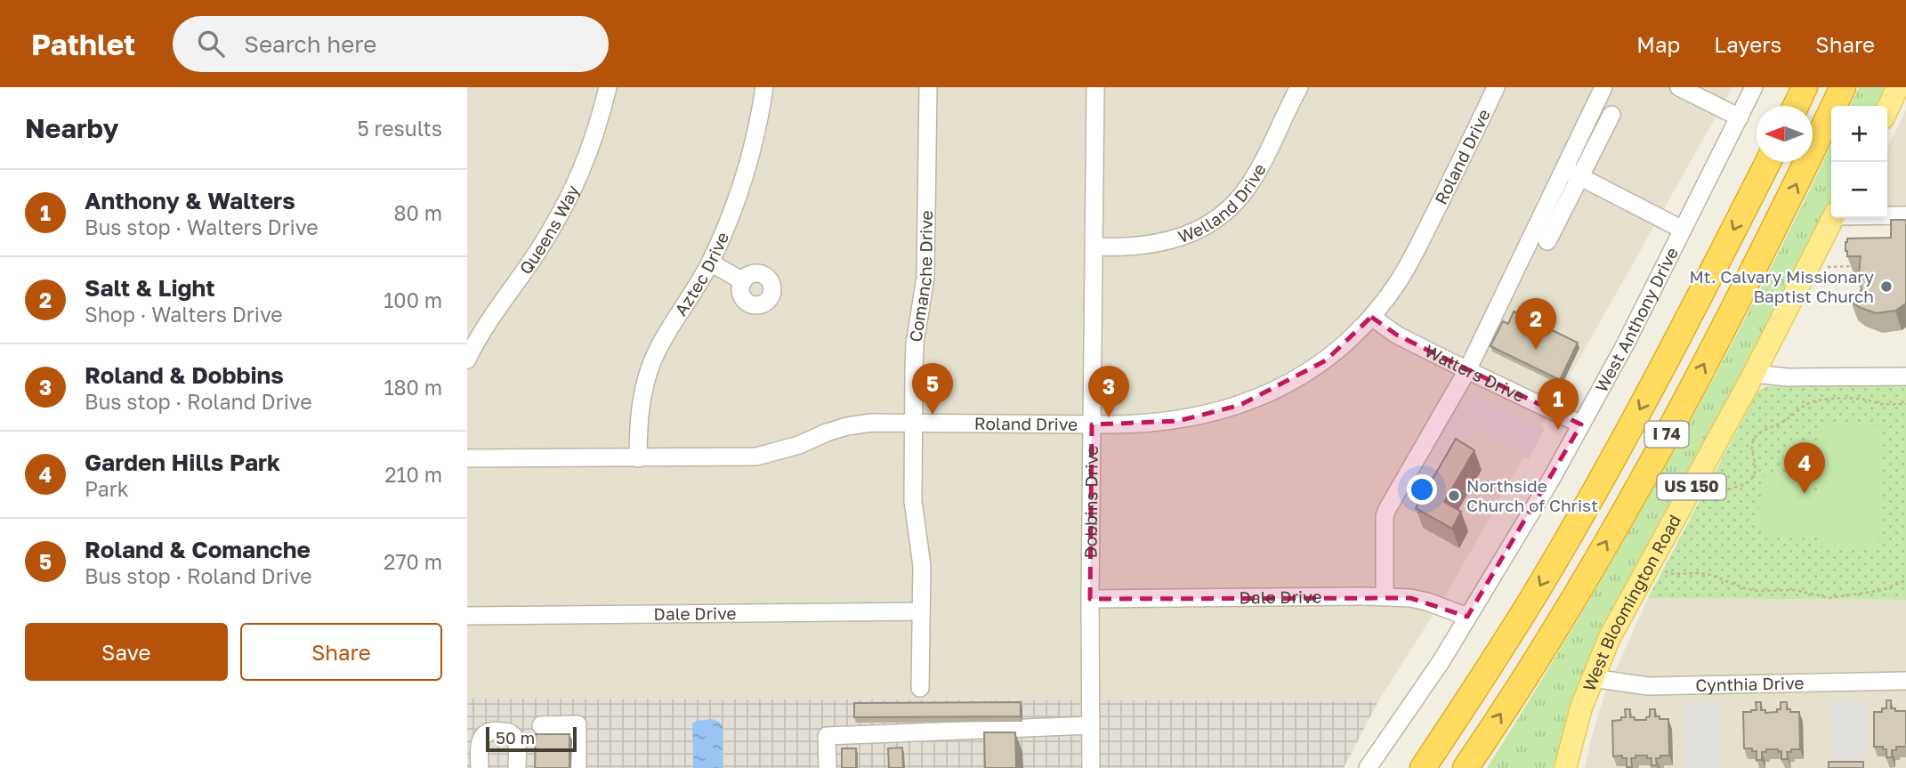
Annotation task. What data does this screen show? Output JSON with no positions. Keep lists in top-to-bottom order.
{
  "streets": {
    "highway": ["I 74"],
    "main road": ["US 150", "West Bloomington Road"],
    "street": [
      "Roland Drive",
      "Welland Drive",
      "Queens Way",
      "Aztec Drive",
      "Comanche Drive",
      "West Anthony Drive",
      "Walters Drive",
      "Dobbins Drive",
      "Dale Drive",
      "Cynthia Drive"
    ]
  },
  "crossings": [
    ["Roland Drive", "Aztec Drive"],
    ["Roland Drive", "Comanche Drive"],
    ["Roland Drive", "Walters Drive"],
    ["Roland Drive", "Dobbins Drive"],
    ["Welland Drive", "Dobbins Drive"],
    ["Comanche Drive", "Dale Drive"],
    ["West Anthony Drive", "Walters Drive"],
    ["West Anthony Drive", "Dale Drive"],
    ["Dobbins Drive", "Dale Drive"],
    ["West Bloomington Road", "Cynthia Drive"]
  ],
  "places": ["Mt. Calvary Missionary Baptist Church", "Northside Church of Christ"],
  "scale_bar": "50 m",
  "north": "left",
  "page": {
    "header": "Pathlet",
    "search": "Search here",
    "nav": ["Map", "Layers", "Share"],
    "heading": ["Nearby", "5 results"],
    "map_buttons": ["+", "−"],
    "list": [
      {
        "mark": "1",
        "name": "Anthony & Walters",
        "note": "Bus stop · Walters Drive",
        "value": "80 m"
      },
      {
        "mark": "2",
        "name": "Salt & Light",
        "note": "Shop · Walters Drive",
        "value": "100 m"
      },
      {
        "mark": "3",
        "name": "Roland & Dobbins",
        "note": "Bus stop · Roland Drive",
        "value": "180 m"
      },
      {
        "mark": "4",
        "name": "Garden Hills Park",
        "note": "Park",
        "value": "210 m"
      },
      {
        "mark": "5",
        "name": "Roland & Comanche",
        "note": "Bus stop · Roland Drive",
        "value": "270 m"
      }
    ],
    "pins": [
      "2",
      "5",
      "3",
      "1",
      "4"
    ],
    "buttons": ["Save", "Share"],
    "scale": "50 m"
  }
}
